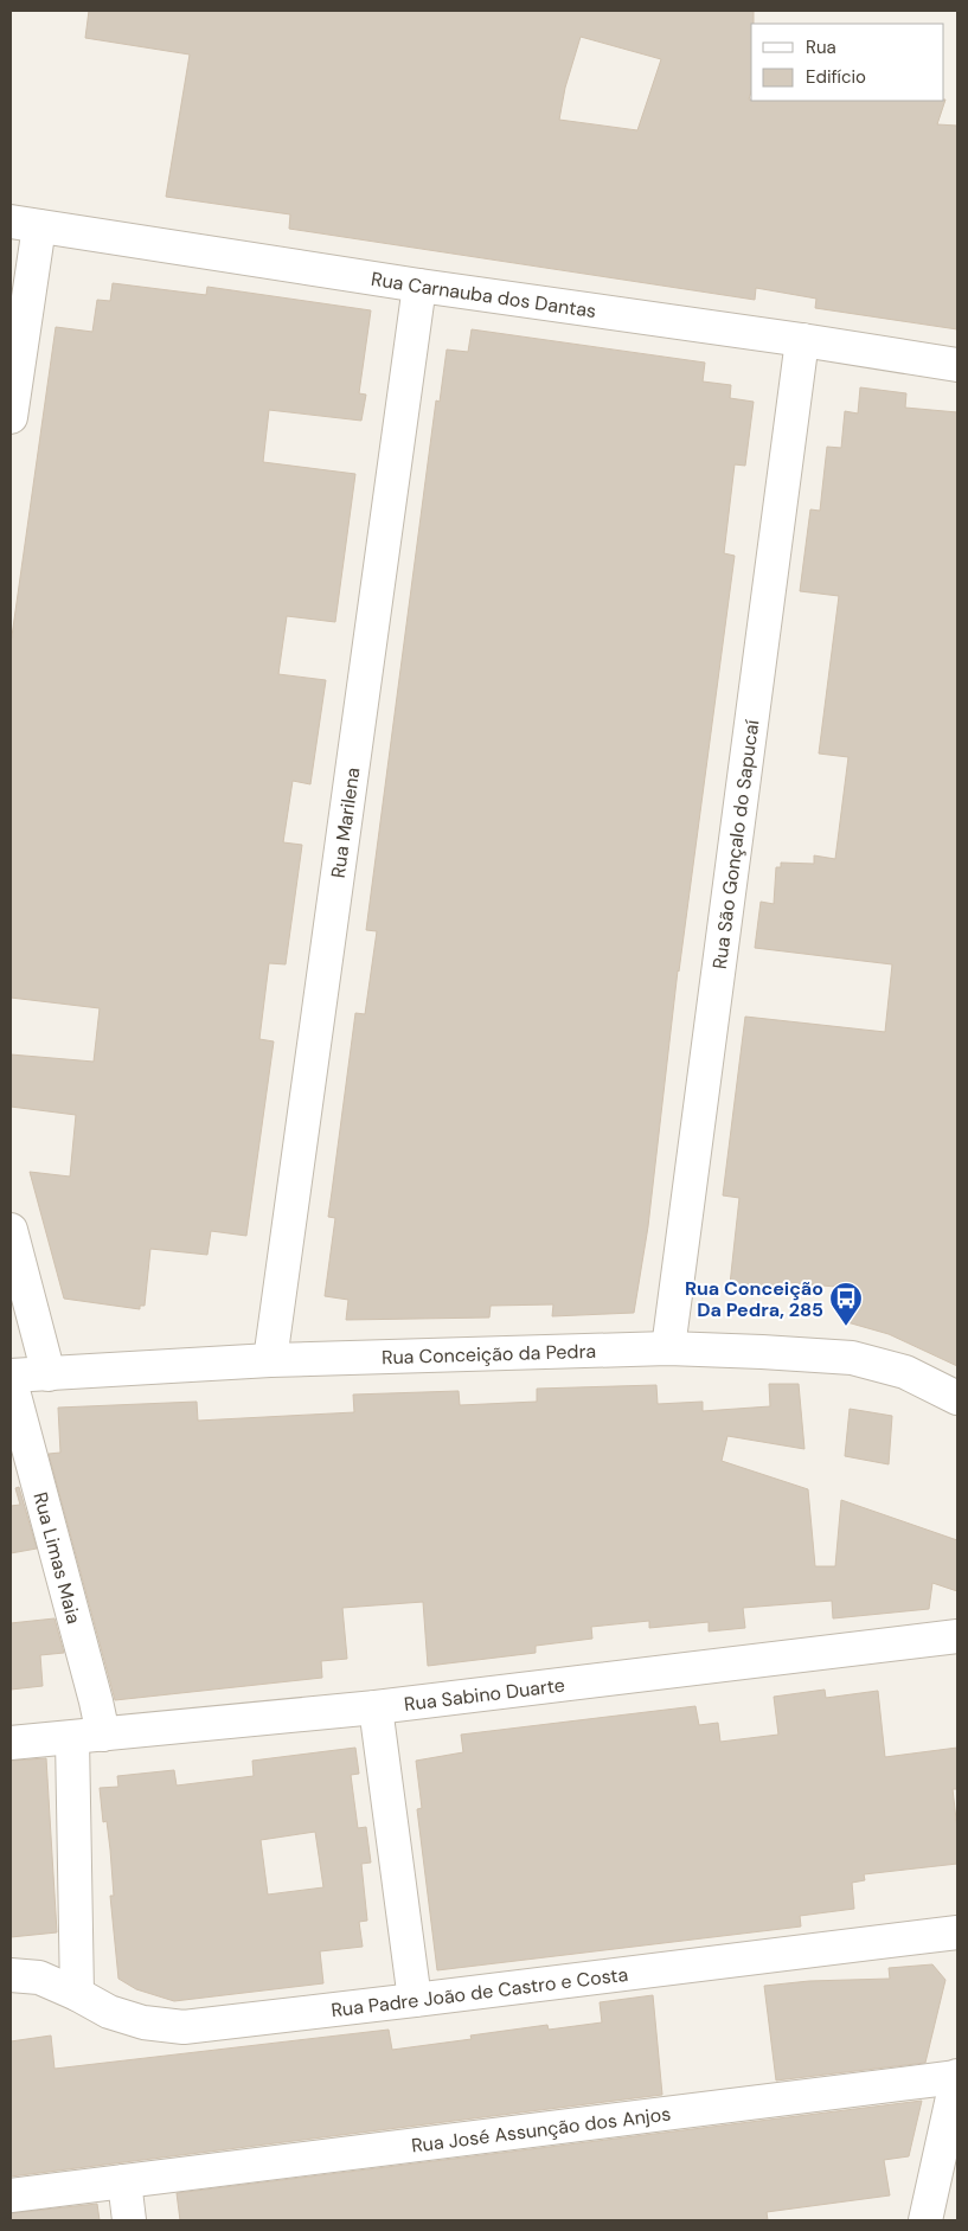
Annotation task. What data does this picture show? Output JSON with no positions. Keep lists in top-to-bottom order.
{
  "streets": {
    "street": [
      "Rua Carnauba dos Dantas",
      "Rua Marilena",
      "Rua São Gonçalo do Sapucaí",
      "Rua Conceição da Pedra",
      "Rua Limas Maia",
      "Rua Sabino Duarte",
      "Rua Padre João de Castro e Costa",
      "Rua José Assunção dos Anjos"
    ]
  },
  "crossings": [
    ["Rua Carnauba dos Dantas", "Rua Marilena"],
    ["Rua Carnauba dos Dantas", "Rua São Gonçalo do Sapucaí"],
    ["Rua Marilena", "Rua Conceição da Pedra"],
    ["Rua São Gonçalo do Sapucaí", "Rua Conceição da Pedra"],
    ["Rua Limas Maia", "Rua Sabino Duarte"],
    ["Rua Limas Maia", "Rua Padre João de Castro e Costa"]
  ],
  "places": {
    "bus stop": ["Rua Conceição Da Pedra, 285"]
  },
  "legend": ["Rua", "Edifício"]
}
